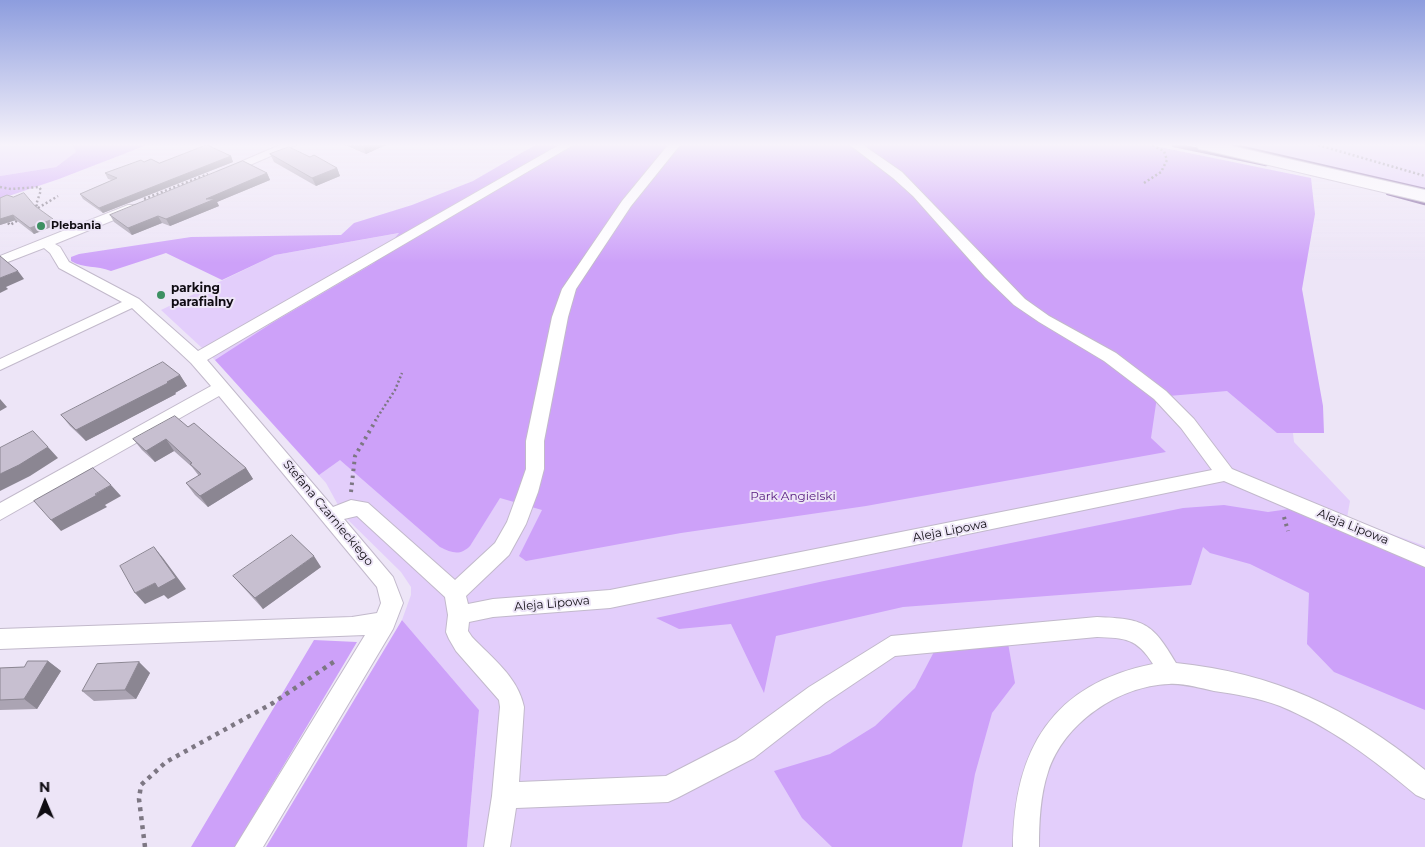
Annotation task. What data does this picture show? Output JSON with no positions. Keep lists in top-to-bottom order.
{
  "streets": {
    "street": ["Stefana Czarnieckiego", "Aleja Lipowa"]
  },
  "parks": ["Park Angielski"],
  "places": ["Plebania", "parking parafialny"],
  "north": "top"
}
